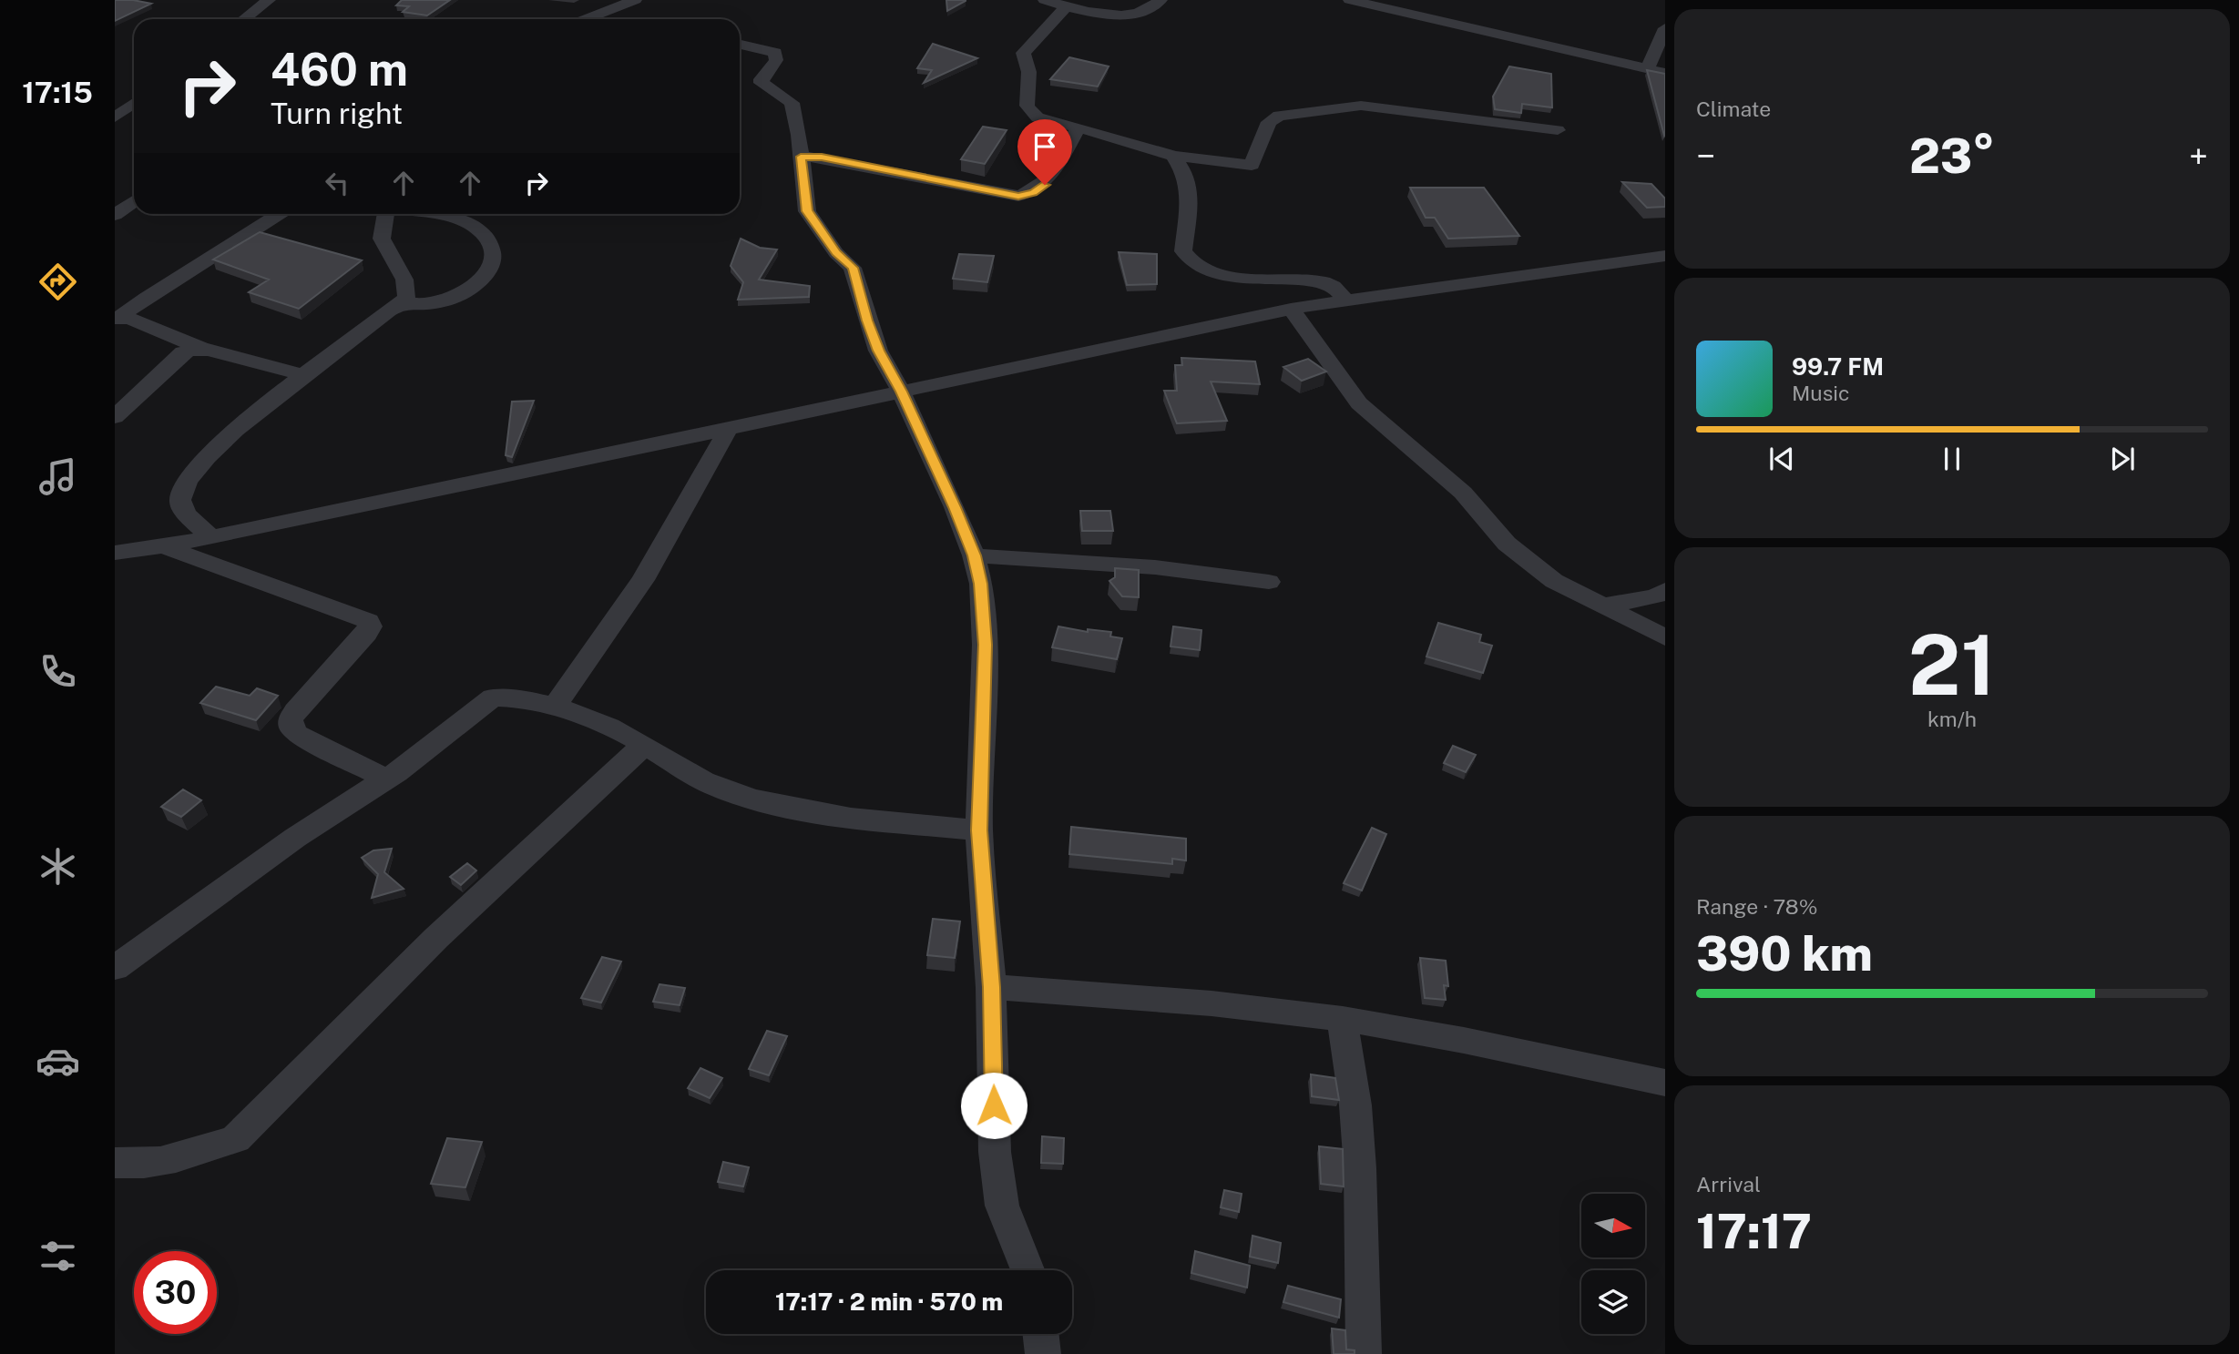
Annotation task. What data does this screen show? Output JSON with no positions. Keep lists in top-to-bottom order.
{
  "north": "right",
  "page": {
    "tabs": "17:15",
    "tile": [
      "Climate",
      ["21", "km/h"],
      ["Range · 78%", "390 km"],
      ["Arrival", "17:17"]
    ],
    "turn": ["460 m", "Turn right"],
    "heat": ["−", "23°", "+"],
    "song": ["99.7 FM", "Music"],
    "limit": "30",
    "trip": "17:17 · 2 min · 570 m"
  }
}
